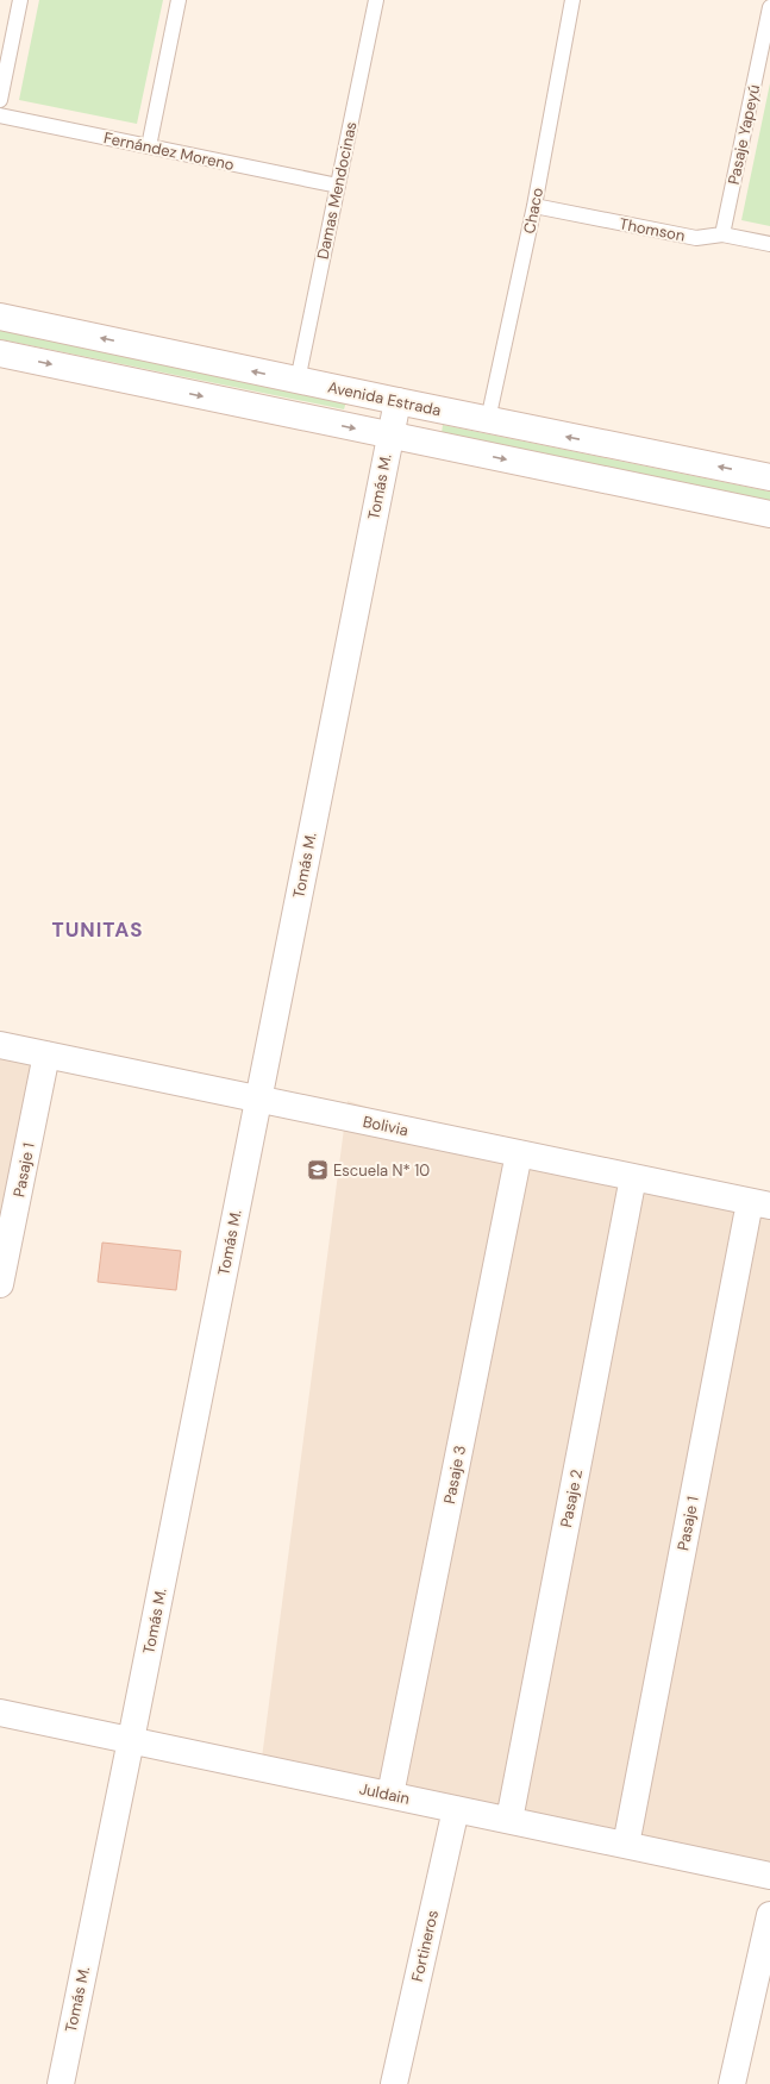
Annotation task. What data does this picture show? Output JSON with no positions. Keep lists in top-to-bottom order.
{
  "streets": {
    "street": [
      "Avenida Estrada",
      "Tomás M.",
      "Bolivia",
      "Pasaje 1",
      "Pasaje 3",
      "Pasaje 2",
      "Juldain",
      "Fortineros"
    ],
    "lane": [
      "Pasaje Yapeyú",
      "Fernández Moreno",
      "Damas Mendocinas",
      "Chaco",
      "Thomson"
    ]
  },
  "crossings": [
    ["Pasaje Yapeyú", "Thomson"],
    ["Fernández Moreno", "Damas Mendocinas"],
    ["Damas Mendocinas", "Avenida Estrada"],
    ["Chaco", "Thomson"],
    ["Chaco", "Avenida Estrada"],
    ["Avenida Estrada", "Tomás M."],
    ["Tomás M.", "Bolivia"],
    ["Tomás M.", "Juldain"],
    ["Bolivia", "Pasaje 1"],
    ["Bolivia", "Pasaje 3"],
    ["Bolivia", "Pasaje 2"],
    ["Pasaje 1", "Juldain"],
    ["Pasaje 3", "Juldain"],
    ["Pasaje 2", "Juldain"],
    ["Juldain", "Fortineros"]
  ],
  "districts": ["TUNITAS"],
  "places": {
    "school or university": ["Escuela N* 10"]
  }
}
